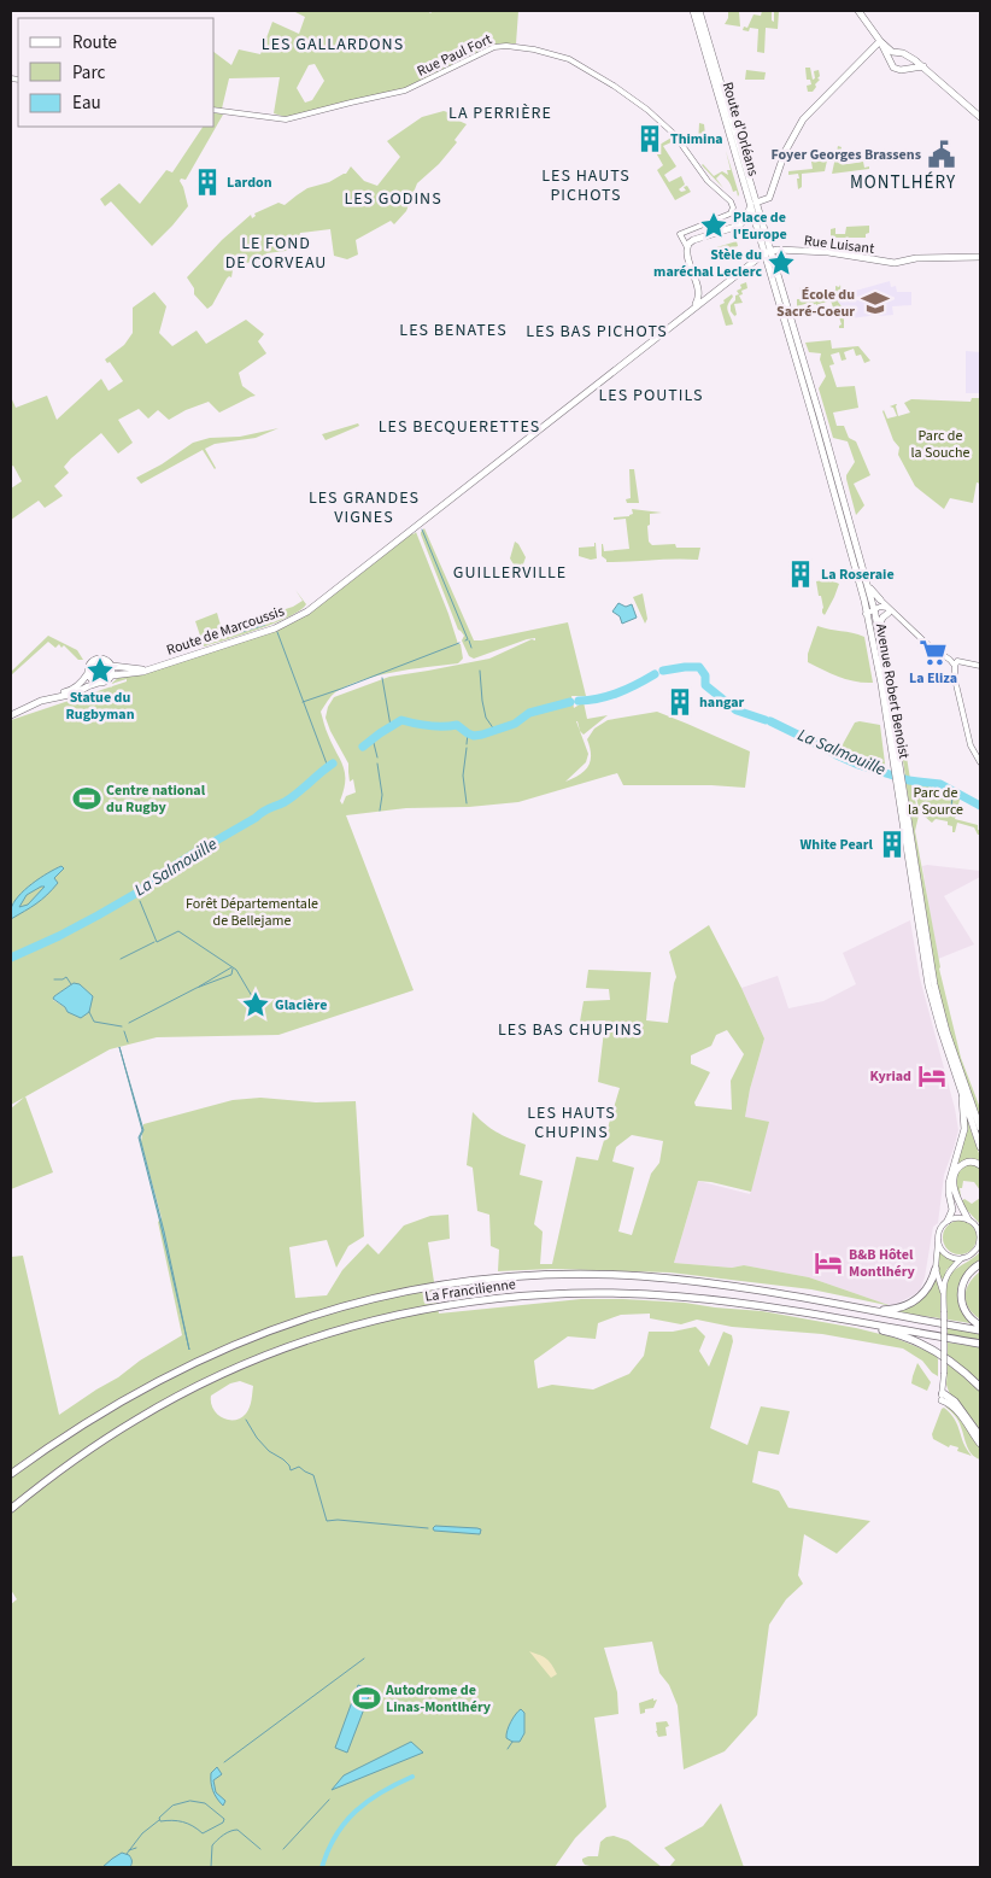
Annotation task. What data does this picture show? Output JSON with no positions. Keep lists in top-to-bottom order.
{
  "streets": {
    "highway": ["La Francilienne"],
    "main road": [
      "Route d'Orléans",
      "Rue Luisant",
      "Route de Marcoussis",
      "Avenue Robert Benoist"
    ],
    "street": ["Rue Paul Fort"]
  },
  "crossings": [
    ["Route d'Orléans", "Rue Luisant"],
    ["Route d'Orléans", "Route de Marcoussis"],
    ["Route d'Orléans", "Avenue Robert Benoist"]
  ],
  "districts": [
    "LES GALLARDONS",
    "LA PERRIÈRE",
    "LES HAUTS PICHOTS",
    "MONTLHÉRY",
    "LES GODINS",
    "LE FOND DE CORVEAU",
    "LES BENATES",
    "LES BAS PICHOTS",
    "LES POUTILS",
    "LES BECQUERETTES",
    "LES GRANDES VIGNES",
    "GUILLERVILLE",
    "LES BAS CHUPINS",
    "LES HAUTS CHUPINS"
  ],
  "water": ["La Salmouille"],
  "parks": ["Parc de la Souche", "Parc de la Source", "Forêt Départementale de Bellejame"],
  "places": {
    "building": [
      "Thimina",
      "Lardon",
      "La Roseraie",
      "hangar",
      "White Pearl"
    ],
    "public building": ["Foyer Georges Brassens"],
    "place": [
      "Place de l'Europe",
      "Stèle du maréchal Leclerc",
      "Statue du Rugbyman",
      "Glacière"
    ],
    "school or university": ["École du Sacré-Coeur"],
    "supermarket": ["La Eliza"],
    "sports": ["Centre national du Rugby", "Autodrome de Linas-Montlhéry"],
    "hotel": ["Kyriad", "B&B Hôtel Montlhéry"]
  },
  "legend": ["Route", "Parc", "Eau"]
}
